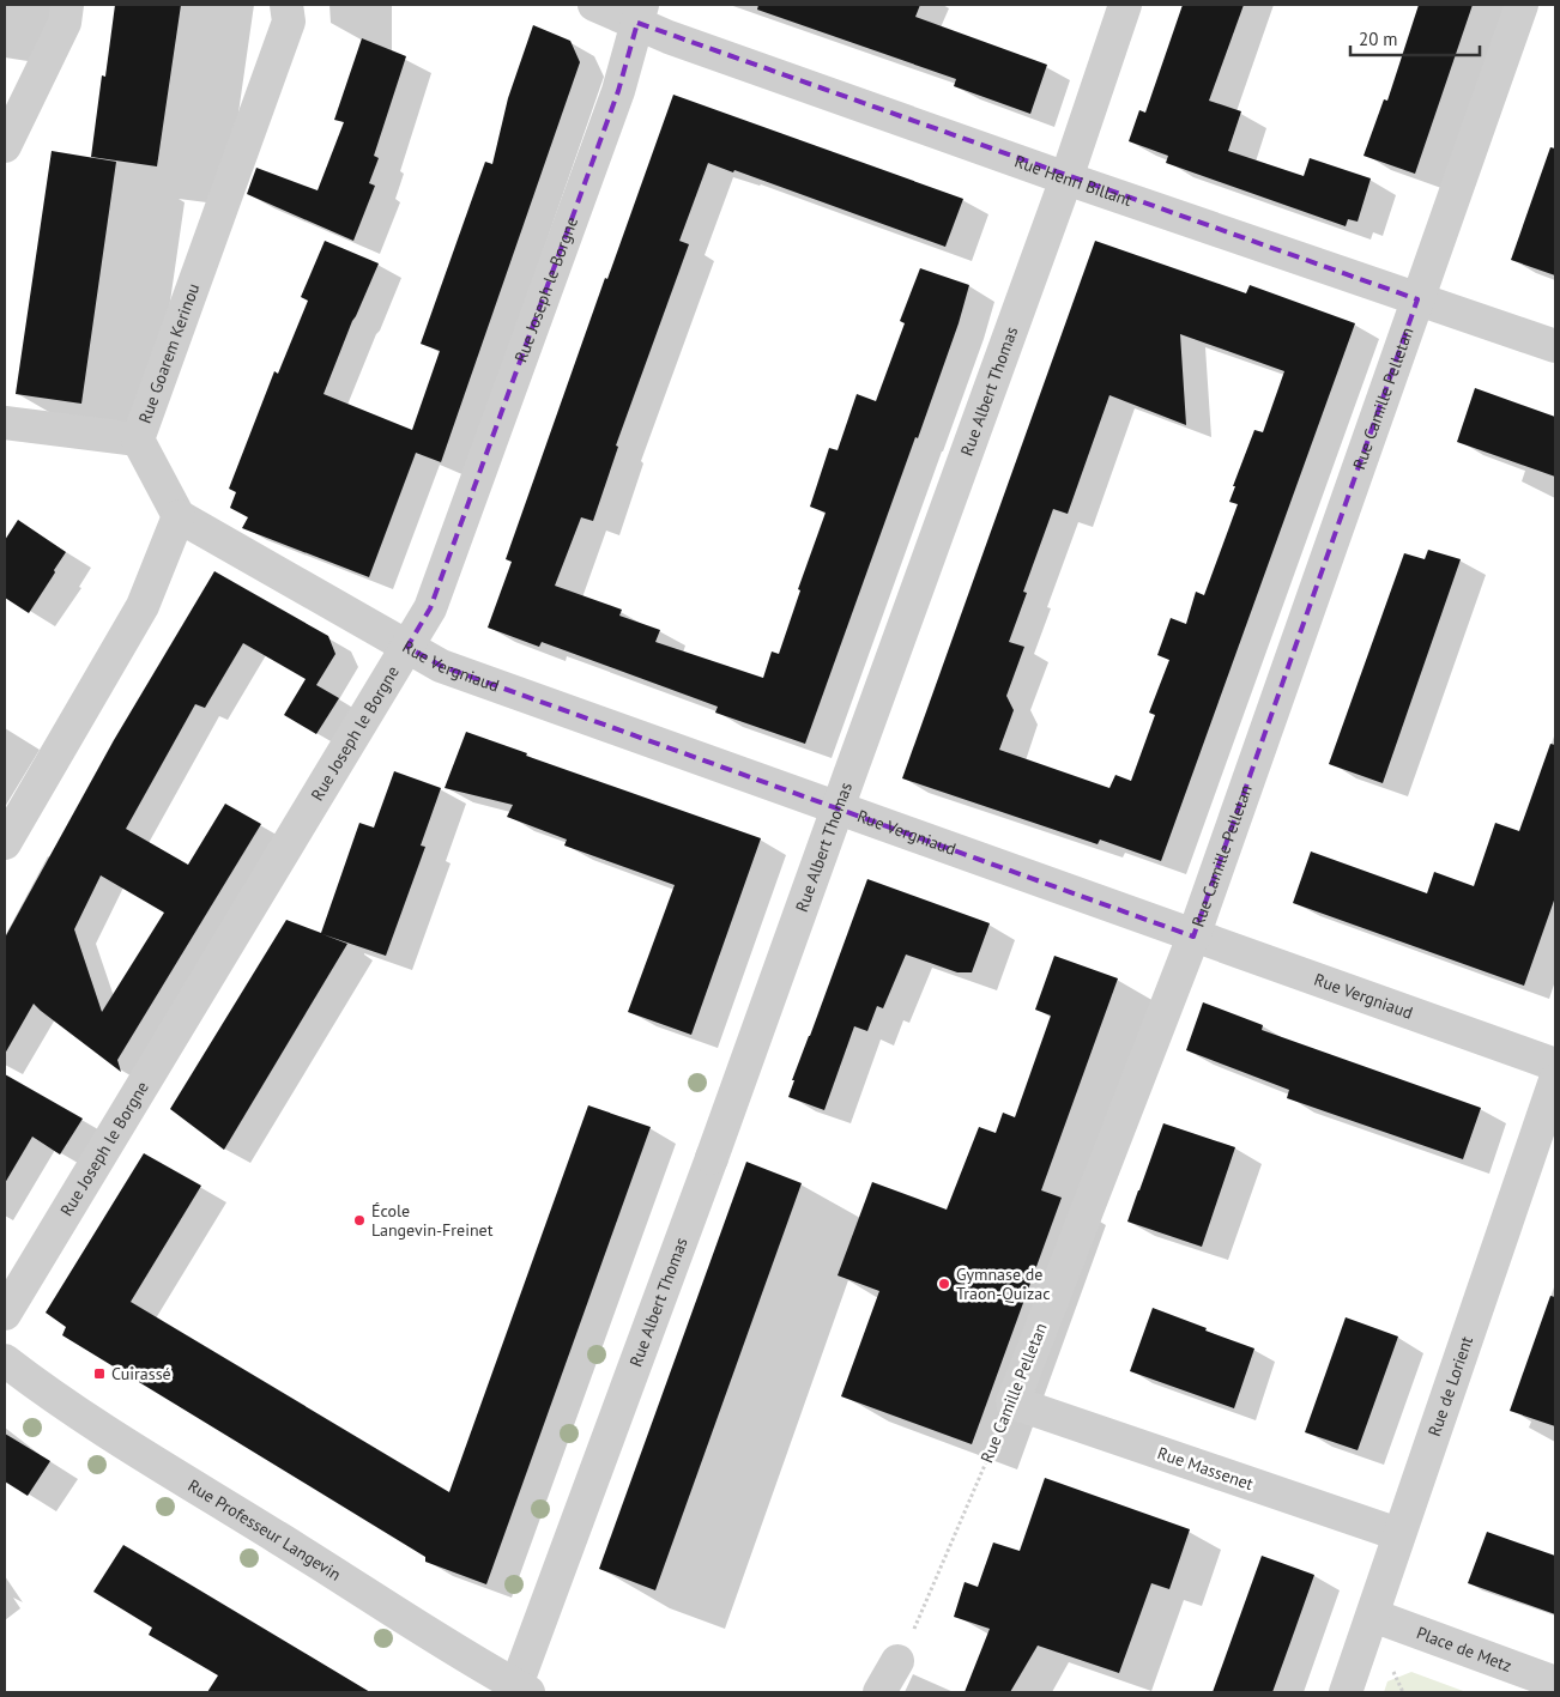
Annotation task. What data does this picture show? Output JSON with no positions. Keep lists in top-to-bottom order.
{
  "streets": {
    "street": [
      "Rue Henri Billant",
      "Rue Joseph le Borgne",
      "Rue Goarem Kerinou",
      "Rue Albert Thomas",
      "Rue Camille Pelletan",
      "Rue Vergniaud",
      "Rue de Lorient",
      "Rue Massenet",
      "Rue Professeur Langevin",
      "Place de Metz"
    ]
  },
  "crossings": [
    ["Rue Henri Billant", "Rue Joseph le Borgne"],
    ["Rue Henri Billant", "Rue Albert Thomas"],
    ["Rue Henri Billant", "Rue Camille Pelletan"],
    ["Rue Joseph le Borgne", "Rue Vergniaud"],
    ["Rue Goarem Kerinou", "Rue Vergniaud"],
    ["Rue Albert Thomas", "Rue Vergniaud"],
    ["Rue Albert Thomas", "Rue Professeur Langevin"],
    ["Rue Camille Pelletan", "Rue Vergniaud"],
    ["Rue Camille Pelletan", "Rue Massenet"],
    ["Rue de Lorient", "Rue Massenet"],
    ["Rue de Lorient", "Place de Metz"]
  ],
  "places": {
    "other": ["École Langevin-Freinet", "Gymnase de Traon-Quizac"],
    "transit": ["Cuirassé"]
  },
  "scale_bar": "20 m"
}
